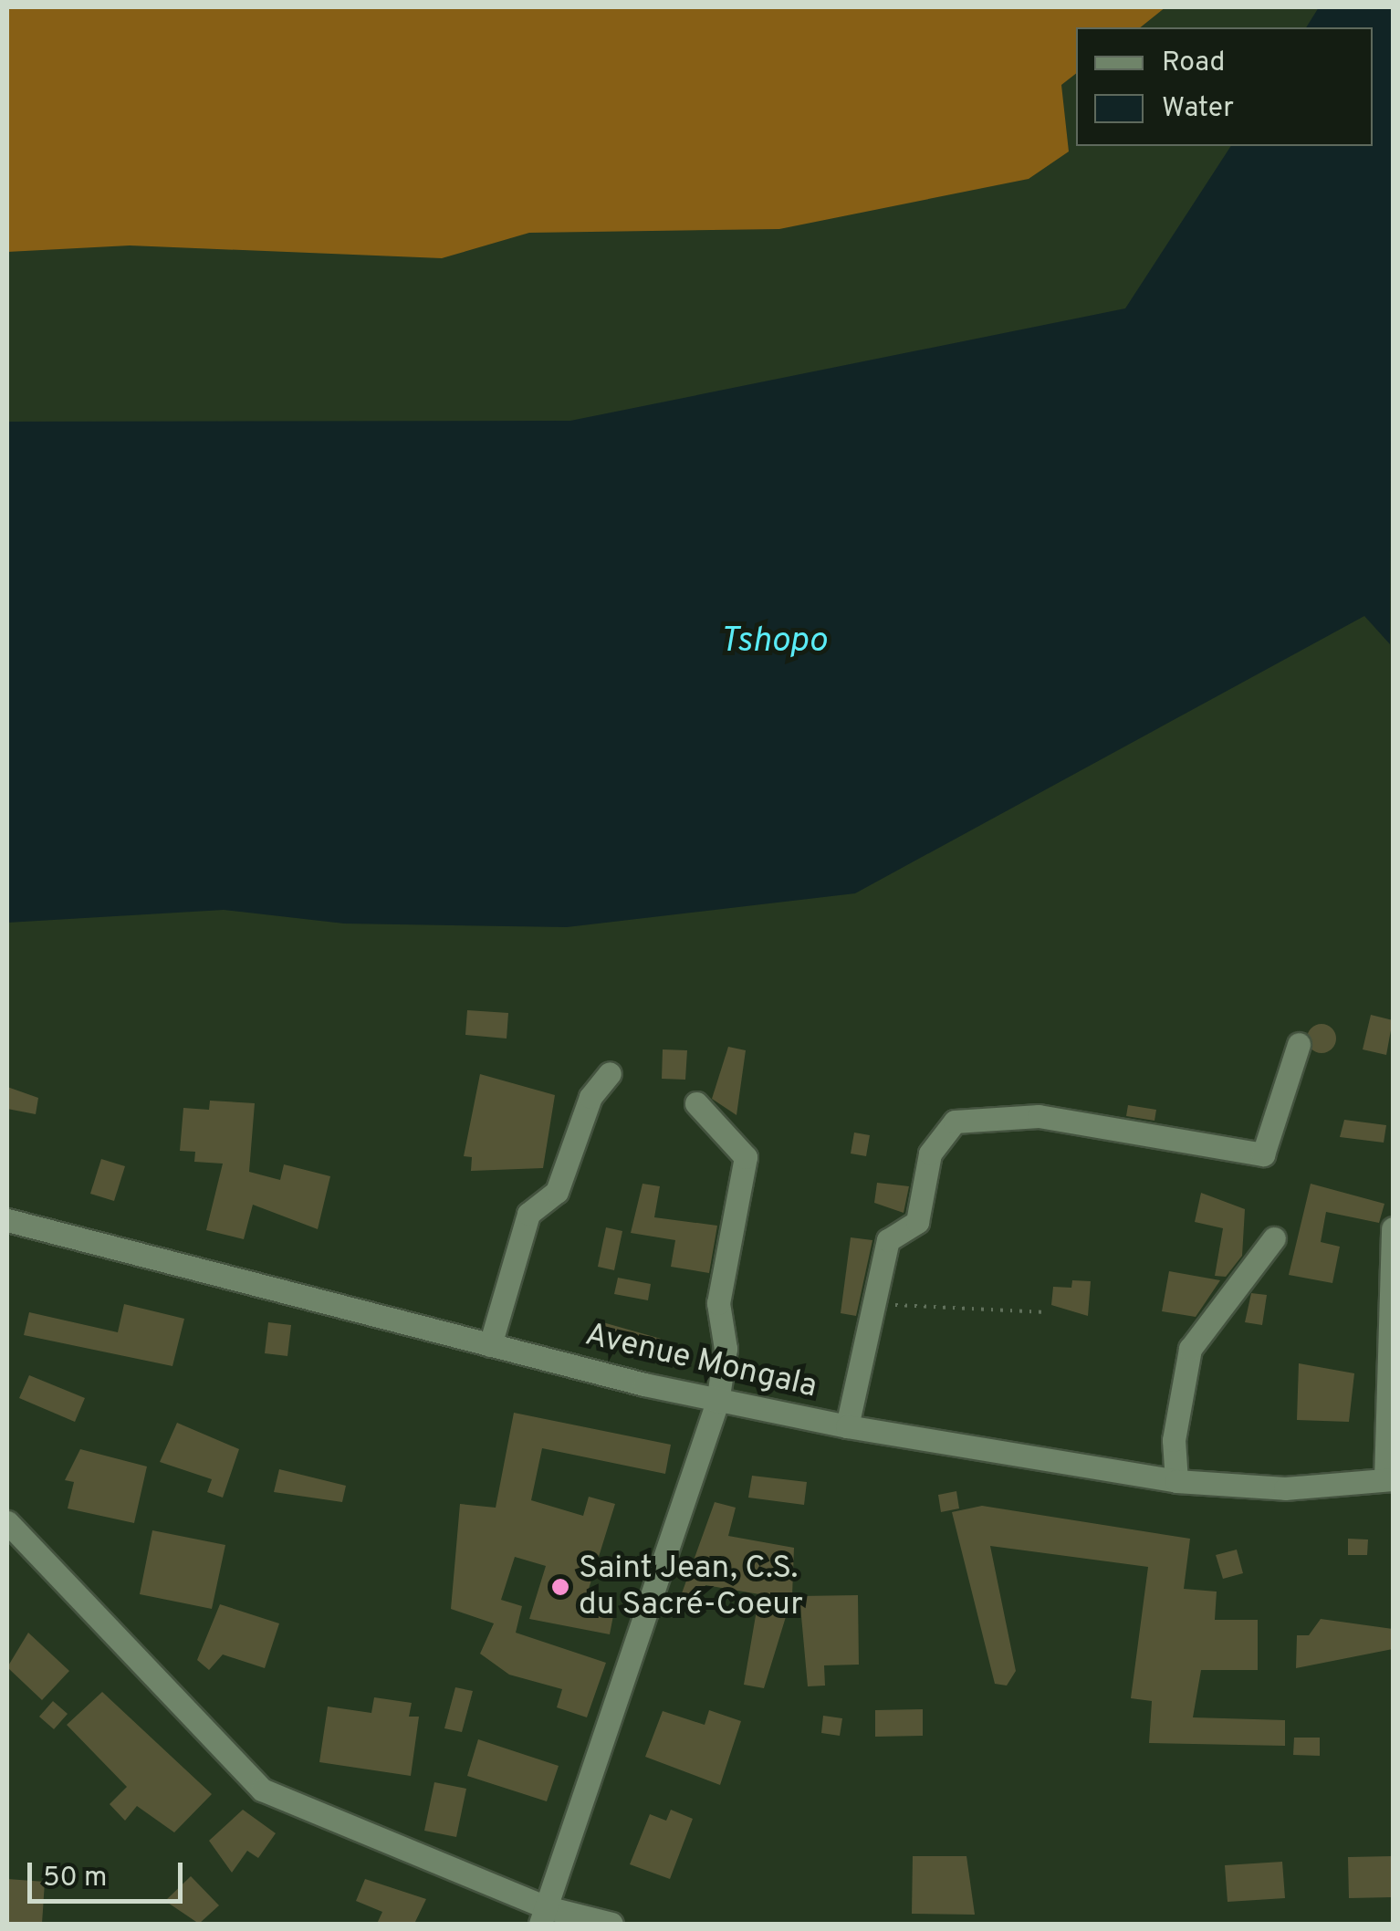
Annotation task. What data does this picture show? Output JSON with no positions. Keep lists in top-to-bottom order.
{
  "streets": {
    "street": ["Avenue Mongala"]
  },
  "water": ["Tshopo"],
  "places": ["Saint Jean, C.S. du Sacré-Coeur"],
  "legend": ["Road", "Water"],
  "scale_bar": "50 m"
}
